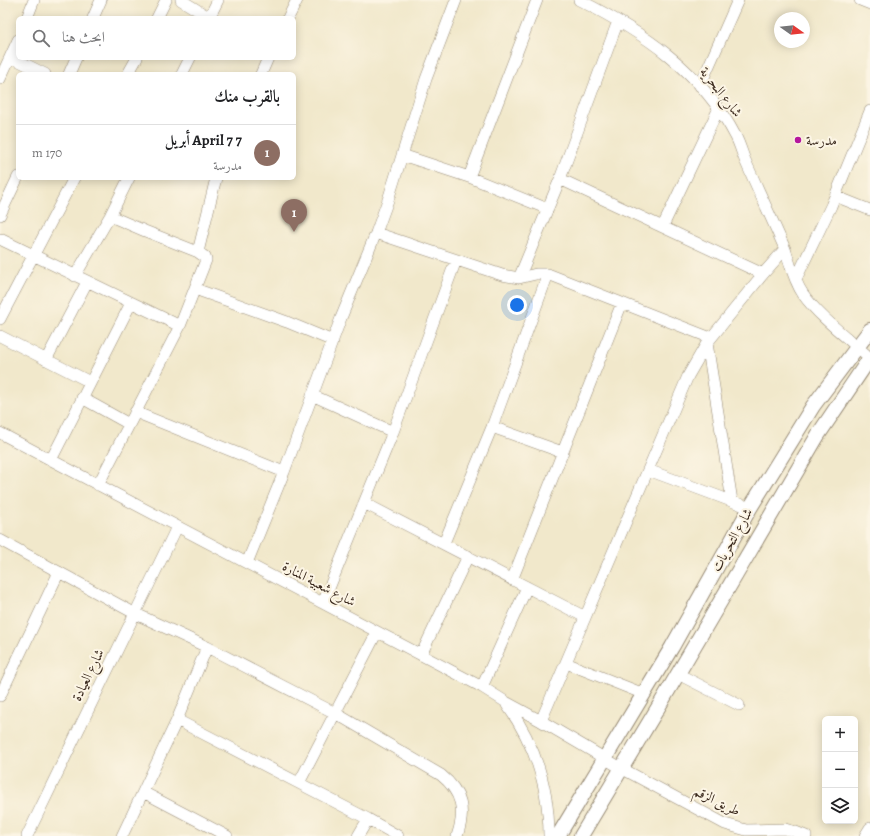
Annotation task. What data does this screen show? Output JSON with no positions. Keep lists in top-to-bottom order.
{
  "streets": {
    "main road": ["شارع التحريات"],
    "street": [
      "شارع البحرية",
      "شارع شعبية المنارة",
      "شارع العيادة",
      "طريق الزقم"
    ]
  },
  "crossings": [
    ["شارع البحرية", "شارع التحريات"],
    ["شارع التحريات", "شارع شعبية المنارة"],
    ["شارع التحريات", "طريق الزقم"],
    ["شارع شعبية المنارة", "شارع العيادة"],
    ["شارع شعبية المنارة", "طريق الزقم"]
  ],
  "places": ["مدرسة"],
  "north": "right",
  "page": {
    "search": "ابحث هنا",
    "heading": "بالقرب منك",
    "list": [
      {
        "mark": "1",
        "name": "7 April 7 أبريل",
        "note": "مدرسة",
        "value": "170 m"
      }
    ],
    "pins": "1",
    "map_buttons": ["+", "−"]
  }
}
